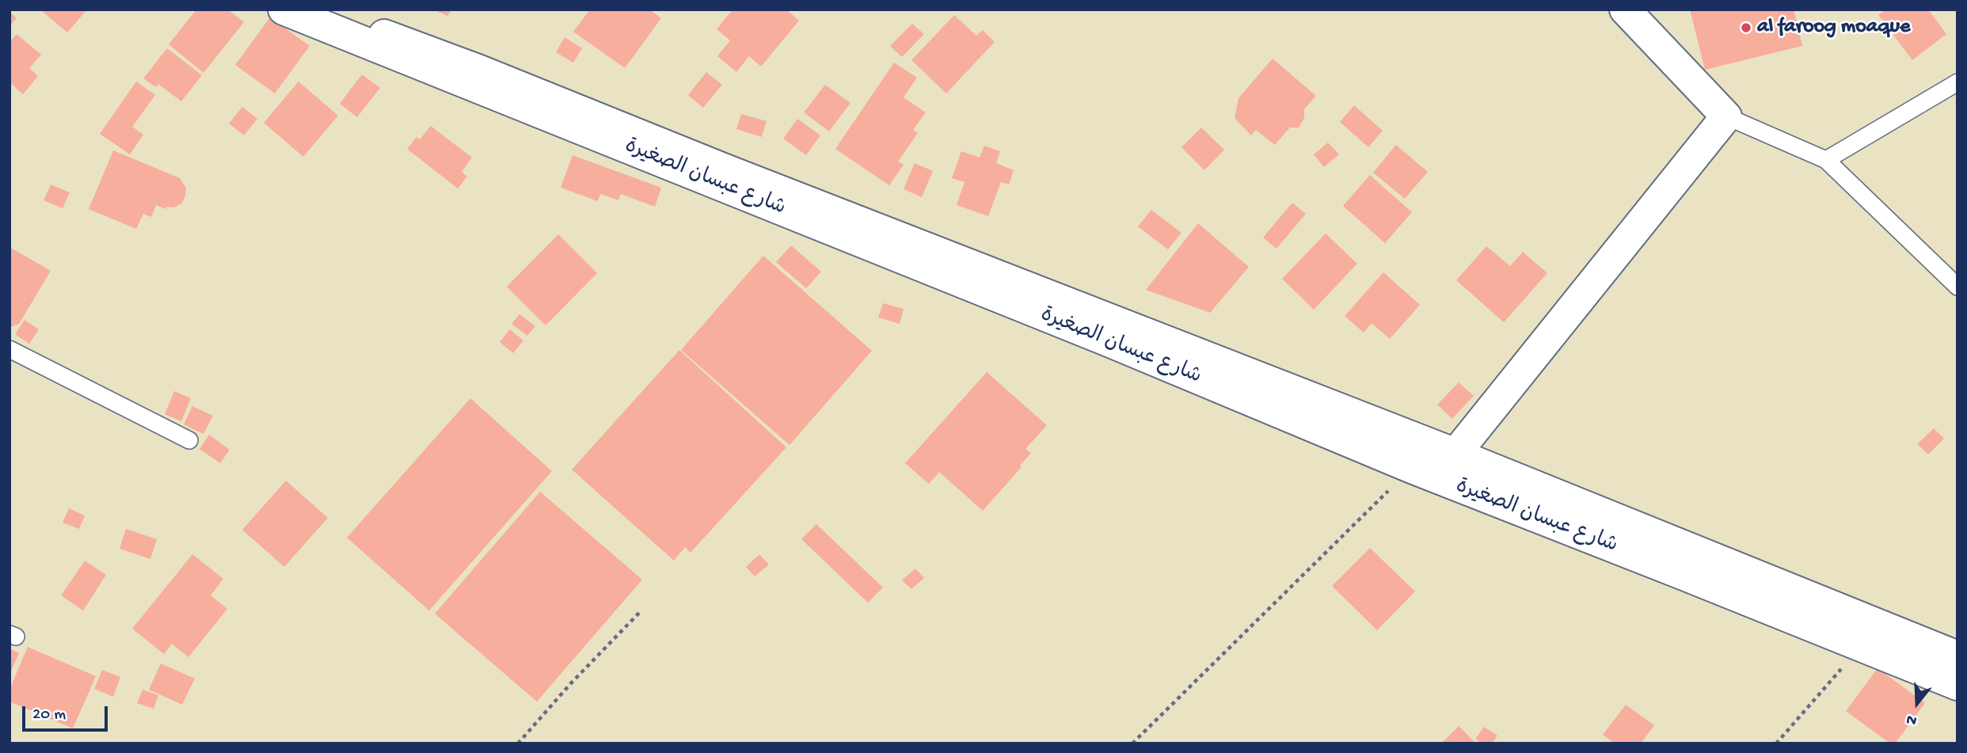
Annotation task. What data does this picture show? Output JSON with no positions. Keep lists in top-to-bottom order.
{
  "streets": {
    "street": ["شارع عبسان الصغيرة"]
  },
  "places": ["al faroog moaque"],
  "scale_bar": "20 m",
  "north": "bottom"
}
